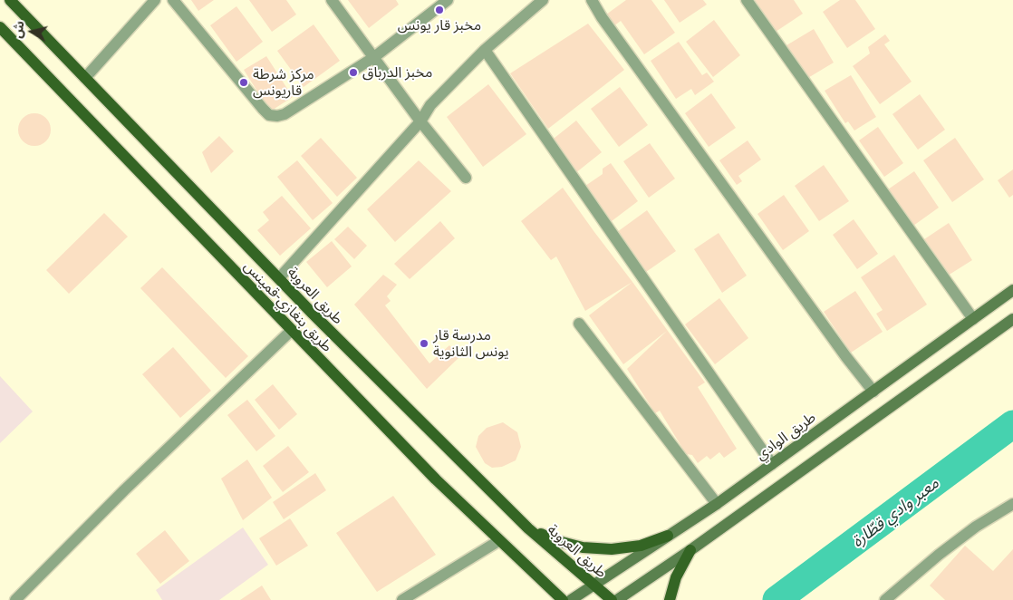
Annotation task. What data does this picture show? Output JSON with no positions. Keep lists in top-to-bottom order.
{
  "streets": {
    "main road": ["طريق العروبة", "طريق بنغازي-قمينس", "طريق الوادي"]
  },
  "crossings": [
    ["طريق العروبة", "طريق الوادي"]
  ],
  "water": ["معبر وادي قطّارة"],
  "places": [
    "مخبز قار يونس",
    "مخبز الدرباق",
    "مركز شرطة قاريونس",
    "مدرسة قار يونس الثانوية"
  ],
  "north": "left"
}
